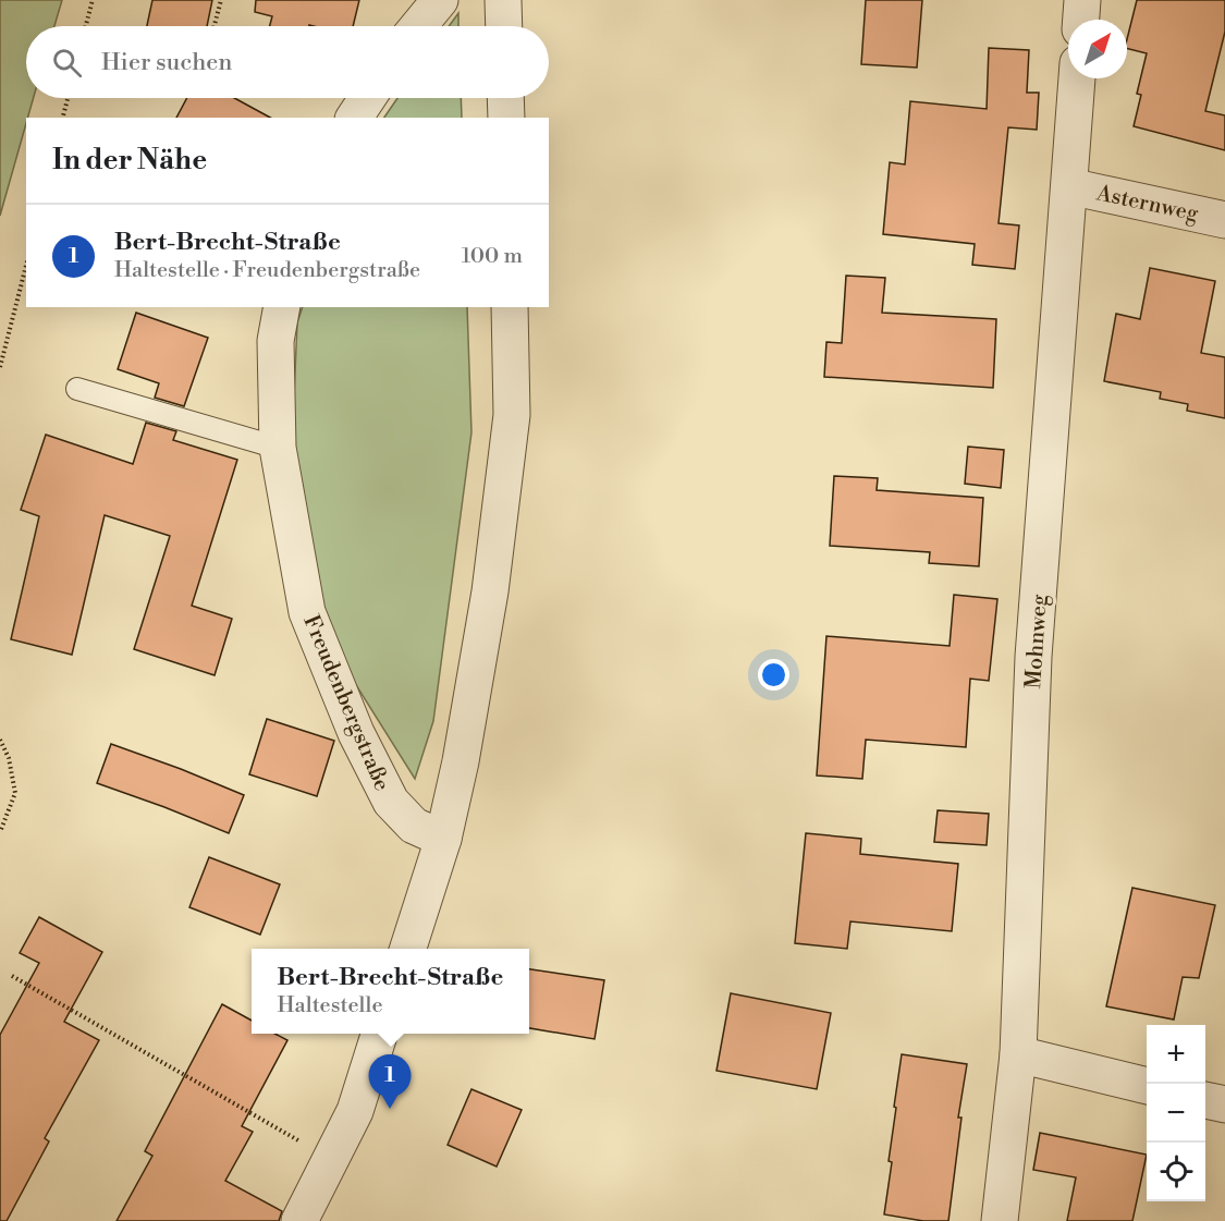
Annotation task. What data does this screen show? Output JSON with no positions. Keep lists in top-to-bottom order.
{
  "streets": {
    "street": ["Asternweg", "Mohnweg", "Freudenbergstraße"]
  },
  "crossings": [
    ["Asternweg", "Mohnweg"]
  ],
  "north": "top right",
  "page": {
    "search": "Hier suchen",
    "heading": "In der Nähe",
    "list": [
      {
        "mark": "1",
        "name": "Bert-Brecht-Straße",
        "note": "Haltestelle · Freudenbergstraße",
        "value": "100 m"
      }
    ],
    "popup": ["Bert-Brecht-Straße", "Haltestelle"],
    "map_buttons": ["+", "−"],
    "pins": "1"
  }
}
